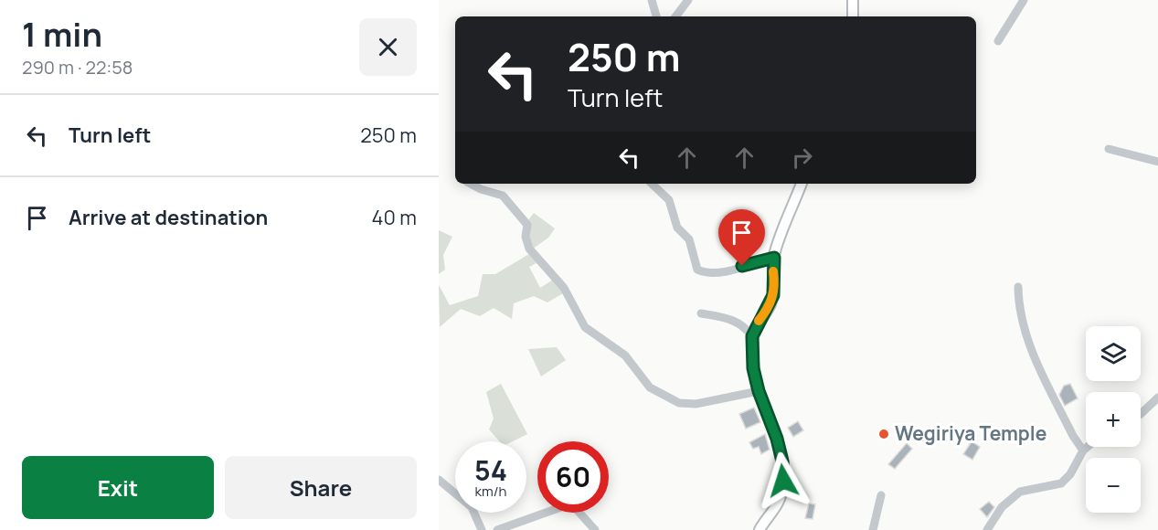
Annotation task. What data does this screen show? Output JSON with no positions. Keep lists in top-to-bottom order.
{
  "places": ["Wegiriya Temple"],
  "page": {
    "heading": ["1 min", "290 m · 22:58"],
    "turn": ["250 m", "Turn left"],
    "list": [
      {
        "name": "Turn left",
        "value": "250 m"
      },
      {
        "name": "Arrive at destination",
        "value": "40 m"
      }
    ],
    "map_buttons": ["+", "−"],
    "speed": "54 km/h",
    "limit": "60",
    "buttons": ["Exit", "Share"]
  }
}
